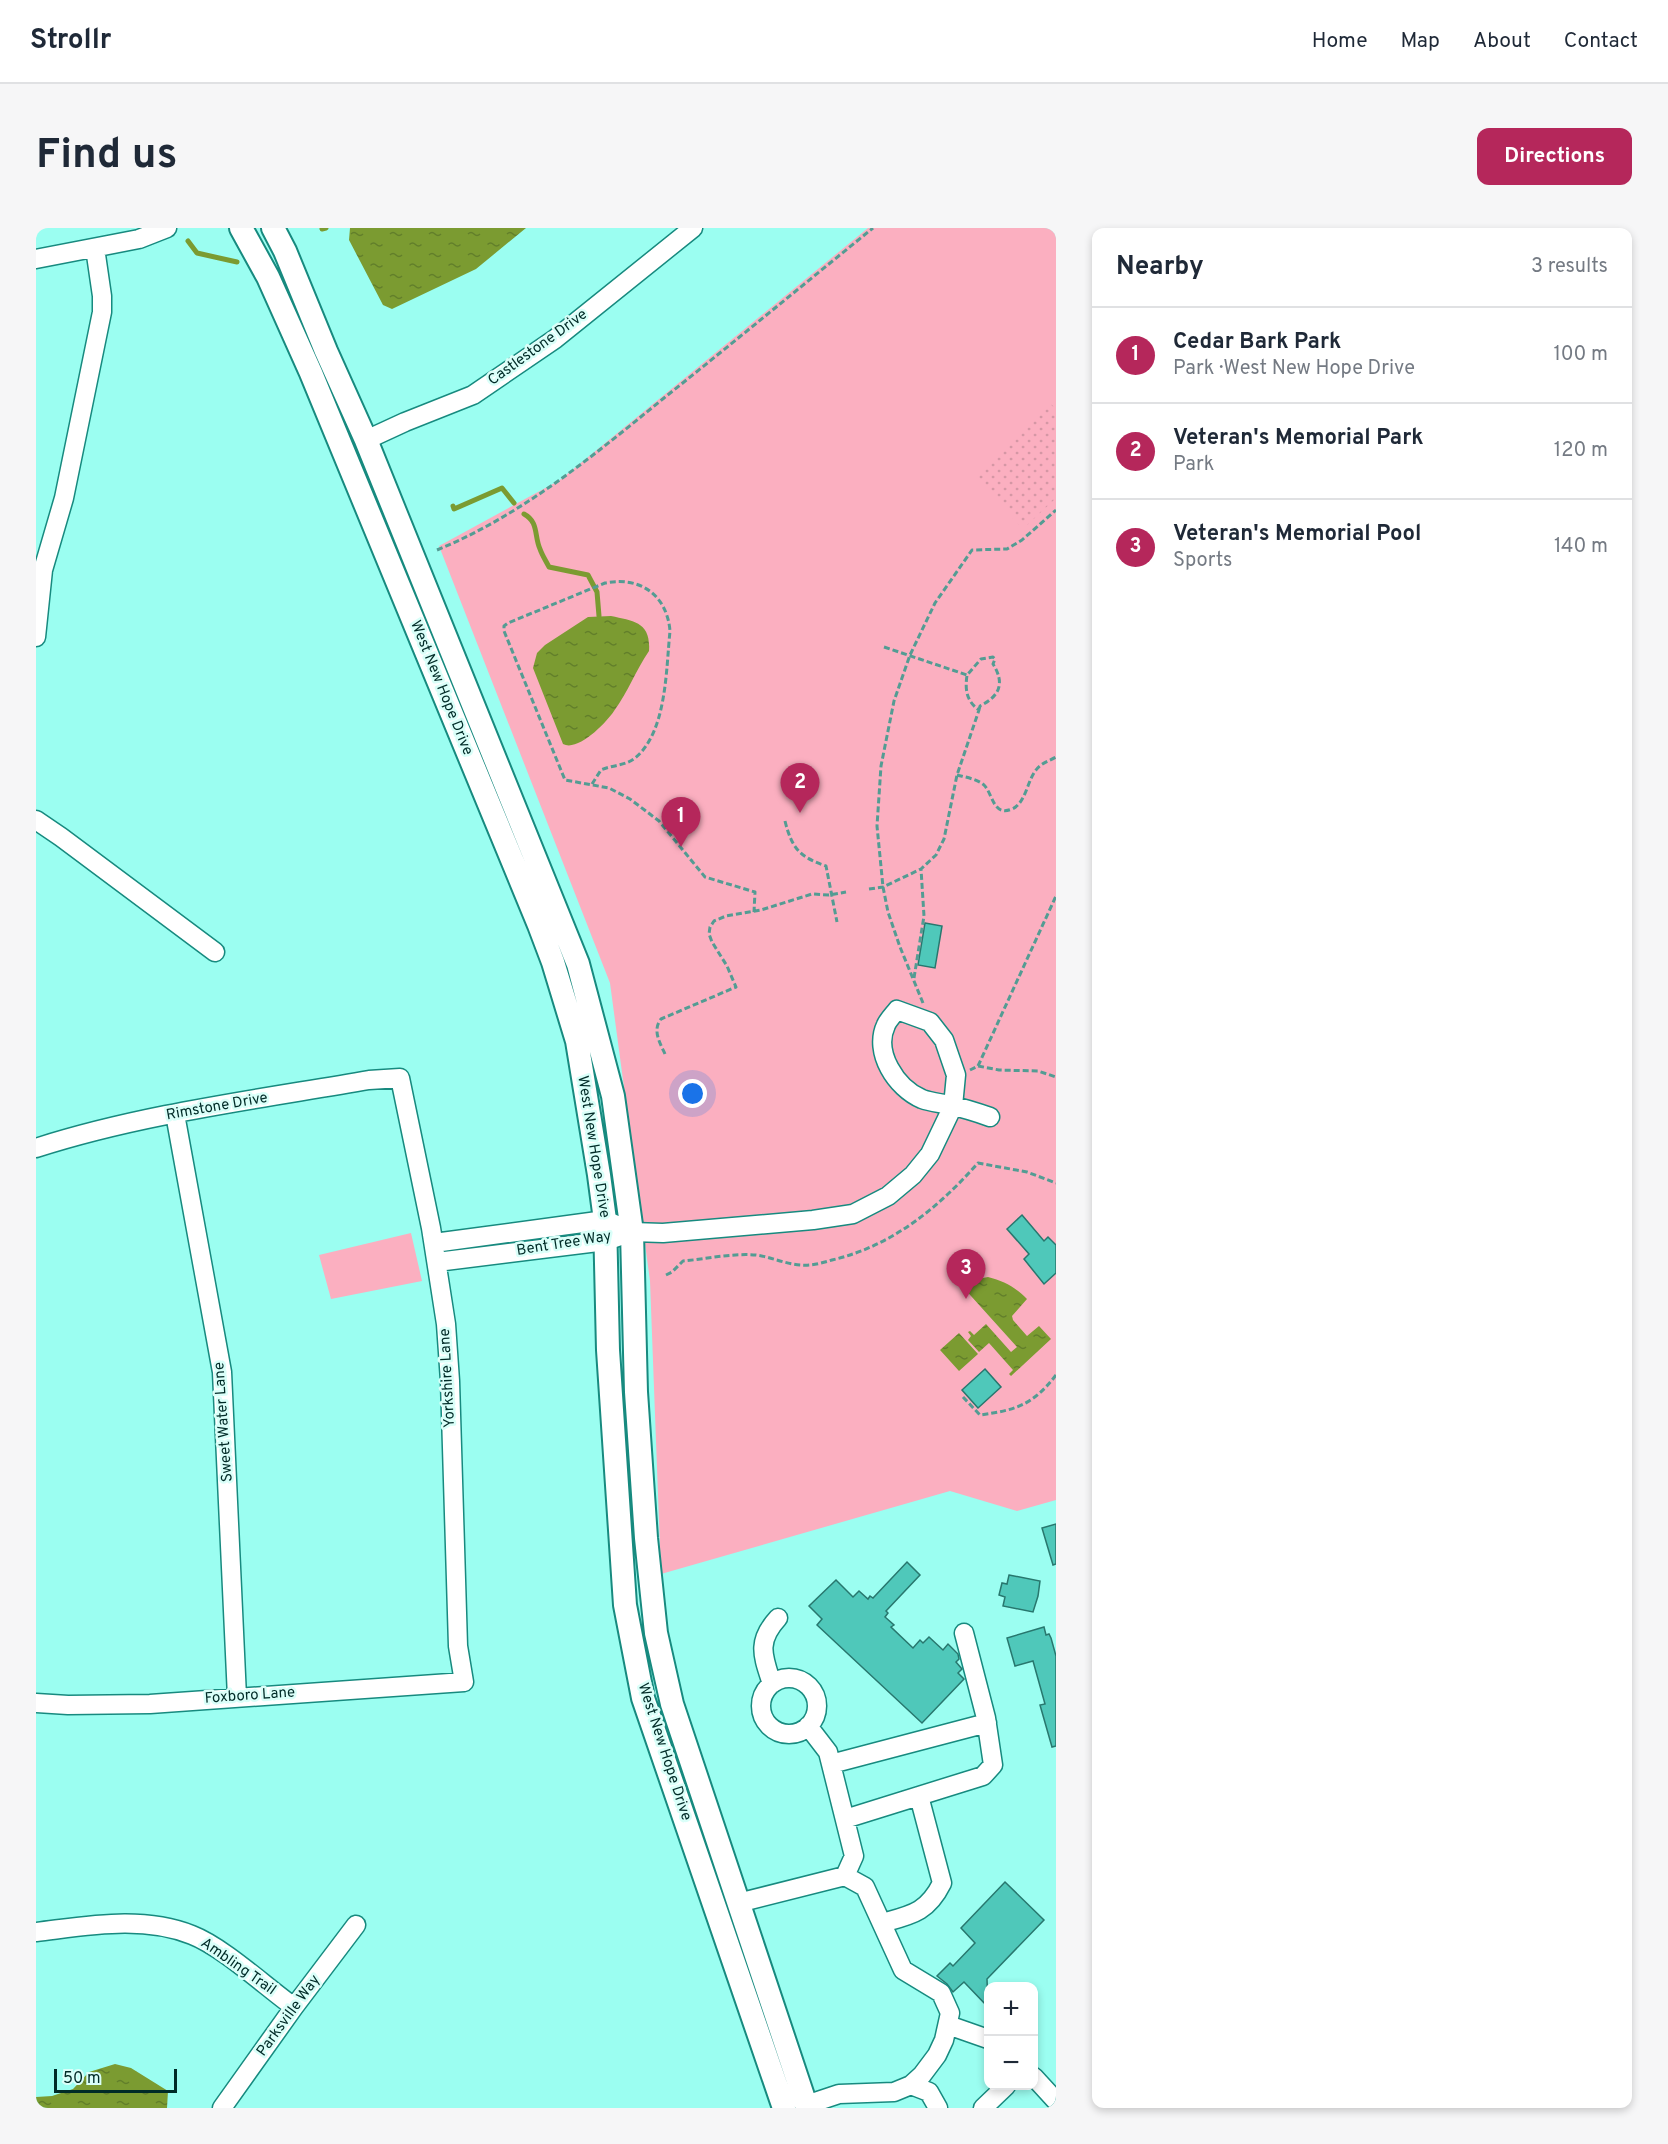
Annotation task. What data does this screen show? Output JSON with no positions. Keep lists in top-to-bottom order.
{
  "streets": {
    "main road": ["West New Hope Drive"],
    "street": [
      "Castlestone Drive",
      "Rimstone Drive",
      "Bent Tree Way",
      "Yorkshire Lane",
      "Sweet Water Lane",
      "Foxboro Lane",
      "Ambling Trail",
      "Parksville Way"
    ]
  },
  "crossings": [
    ["Castlestone Drive", "West New Hope Drive"],
    ["West New Hope Drive", "Bent Tree Way"],
    ["Rimstone Drive", "Yorkshire Lane"],
    ["Rimstone Drive", "Sweet Water Lane"],
    ["Bent Tree Way", "Yorkshire Lane"],
    ["Yorkshire Lane", "Foxboro Lane"],
    ["Sweet Water Lane", "Foxboro Lane"],
    ["Ambling Trail", "Parksville Way"]
  ],
  "scale_bar": "50 m",
  "page": {
    "header": "Strollr",
    "nav": [
      "Home",
      "Map",
      "About",
      "Contact"
    ],
    "buttons": "Directions",
    "title": "Find us",
    "heading": ["Nearby", "3 results"],
    "list": [
      {
        "mark": "1",
        "name": "Cedar Bark Park",
        "note": "Park · West New Hope Drive",
        "value": "100 m"
      },
      {
        "mark": "2",
        "name": "Veteran's Memorial Park",
        "note": "Park",
        "value": "120 m"
      },
      {
        "mark": "3",
        "name": "Veteran's Memorial Pool",
        "note": "Sports",
        "value": "140 m"
      }
    ],
    "pins": ["2", "1", "3"],
    "map_buttons": ["+", "−"],
    "scale": "50 m"
  }
}
